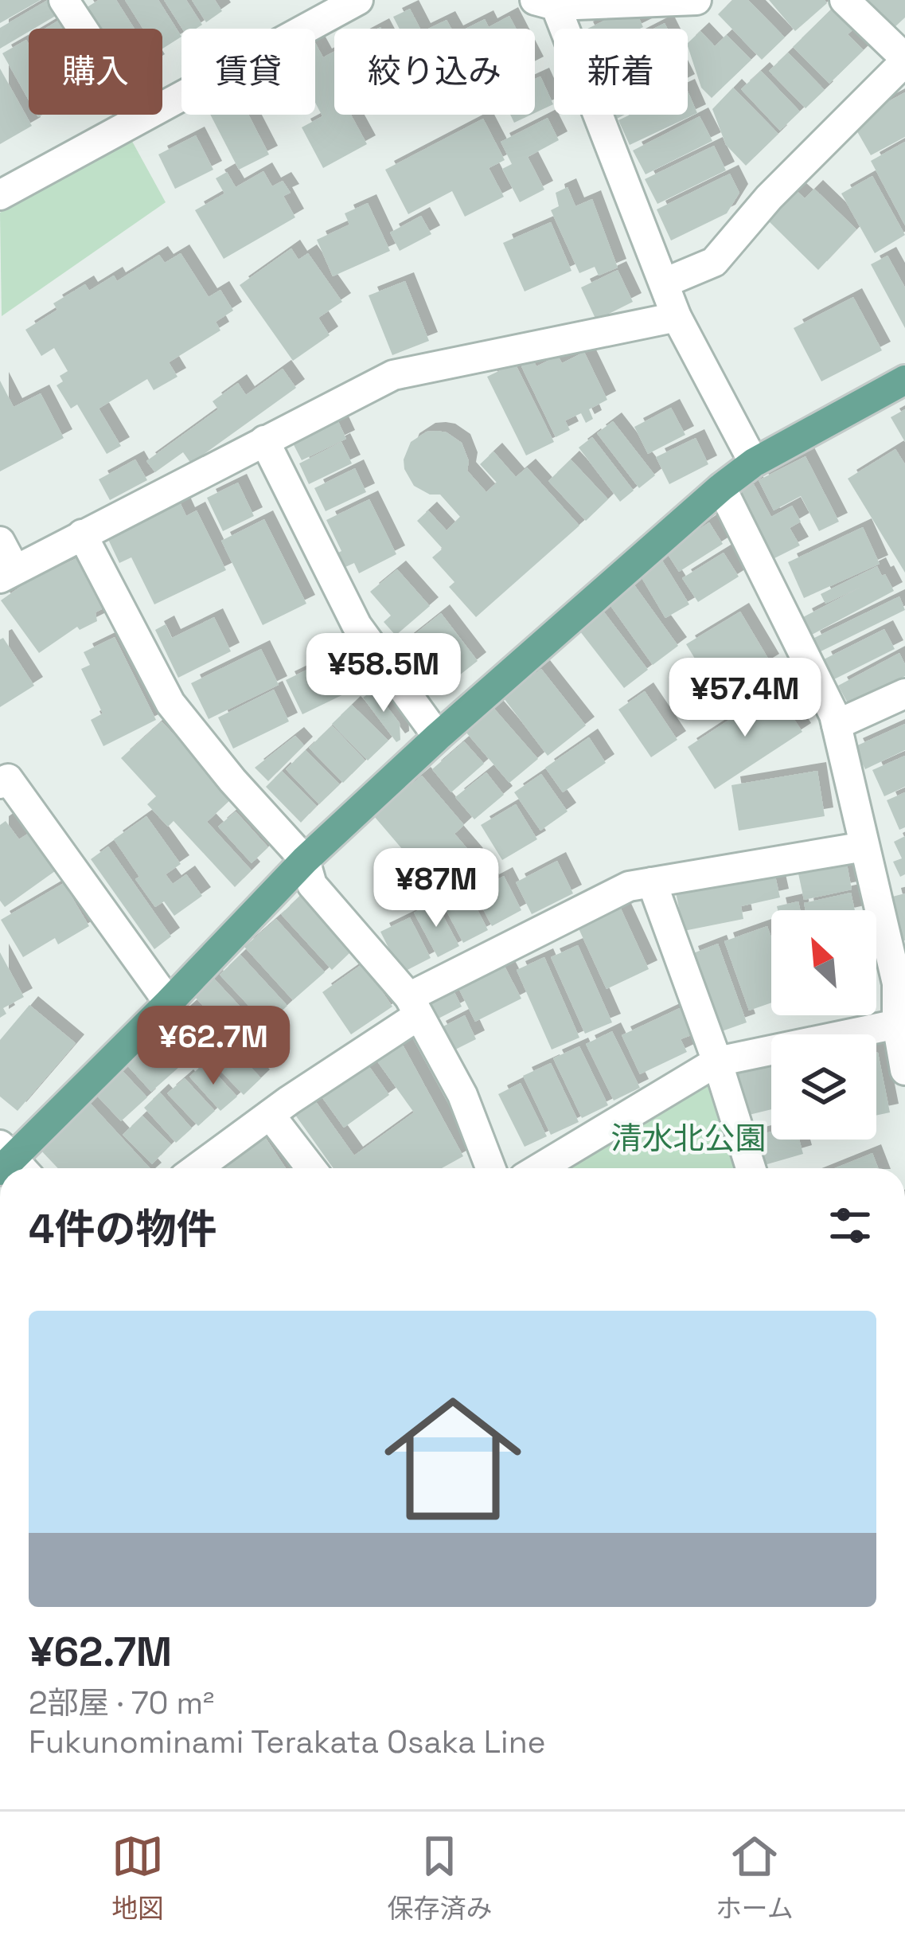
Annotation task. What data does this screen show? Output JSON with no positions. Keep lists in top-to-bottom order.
{
  "parks": ["清水北公園"],
  "north": "top left",
  "page": {
    "chip": [
      "購入",
      "賃貸",
      "絞り込み",
      "新着"
    ],
    "price": [
      "¥58.5M",
      "¥57.4M",
      "¥87M",
      "¥62.7M"
    ],
    "heading": "4件の物件",
    "list": [
      {
        "name": "¥62.7M",
        "note": "2部屋 · 70 m² · Fukunominami Terakata Osaka Line"
      }
    ],
    "tabs": ["地図", "保存済み", "ホーム"]
  }
}
